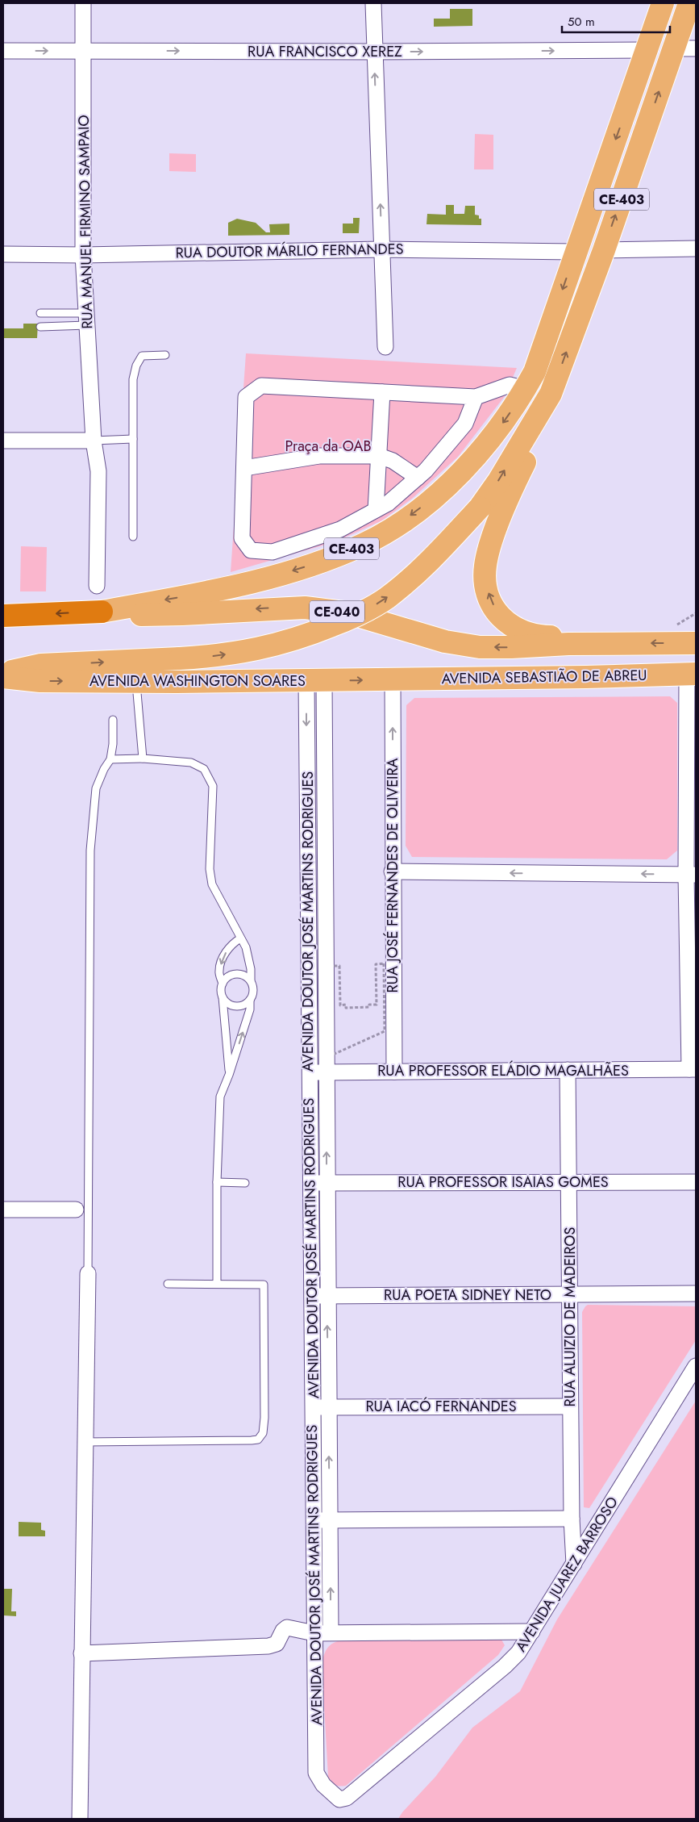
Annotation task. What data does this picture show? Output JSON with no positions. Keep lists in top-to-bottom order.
{
  "streets": {
    "highway": ["CE-040"],
    "main road": ["CE-403", "AVENIDA SEBASTIÃO DE ABREU", "AVENIDA WASHINGTON SOARES"],
    "street": [
      "RUA FRANCISCO XEREZ",
      "RUA MANUEL FIRMINO SAMPAIO",
      "RUA DOUTOR MÁRLIO FERNANDES",
      "RUA JOSÉ FERNANDES DE OLIVEIRA",
      "AVENIDA DOUTOR JOSÉ MARTINS RODRIGUES",
      "RUA PROFESSOR ELÁDIO MAGALHÃES",
      "RUA PROFESSOR ISAIAS GOMES",
      "RUA POETA SIDNEY NETO",
      "RUA ALUIZIO DE MADEIROS",
      "RUA IACÓ FERNANDES",
      "AVENIDA JUAREZ BARROSO"
    ]
  },
  "crossings": [
    ["RUA FRANCISCO XEREZ", "CE-403"],
    ["RUA FRANCISCO XEREZ", "RUA MANUEL FIRMINO SAMPAIO"],
    ["CE-403", "RUA DOUTOR MÁRLIO FERNANDES"],
    ["CE-403", "CE-040"],
    ["RUA MANUEL FIRMINO SAMPAIO", "RUA DOUTOR MÁRLIO FERNANDES"],
    ["AVENIDA SEBASTIÃO DE ABREU", "AVENIDA WASHINGTON SOARES"],
    ["AVENIDA SEBASTIÃO DE ABREU", "RUA JOSÉ FERNANDES DE OLIVEIRA"],
    ["AVENIDA WASHINGTON SOARES", "RUA JOSÉ FERNANDES DE OLIVEIRA"],
    ["AVENIDA WASHINGTON SOARES", "AVENIDA DOUTOR JOSÉ MARTINS RODRIGUES"],
    ["RUA JOSÉ FERNANDES DE OLIVEIRA", "RUA PROFESSOR ELÁDIO MAGALHÃES"],
    ["AVENIDA DOUTOR JOSÉ MARTINS RODRIGUES", "RUA PROFESSOR ELÁDIO MAGALHÃES"],
    ["AVENIDA DOUTOR JOSÉ MARTINS RODRIGUES", "RUA PROFESSOR ISAIAS GOMES"],
    ["AVENIDA DOUTOR JOSÉ MARTINS RODRIGUES", "RUA POETA SIDNEY NETO"],
    ["AVENIDA DOUTOR JOSÉ MARTINS RODRIGUES", "RUA IACÓ FERNANDES"],
    ["AVENIDA DOUTOR JOSÉ MARTINS RODRIGUES", "AVENIDA JUAREZ BARROSO"],
    ["RUA PROFESSOR ELÁDIO MAGALHÃES", "RUA ALUIZIO DE MADEIROS"],
    ["RUA PROFESSOR ISAIAS GOMES", "RUA ALUIZIO DE MADEIROS"],
    ["RUA POETA SIDNEY NETO", "RUA ALUIZIO DE MADEIROS"],
    ["RUA ALUIZIO DE MADEIROS", "RUA IACÓ FERNANDES"],
    ["RUA ALUIZIO DE MADEIROS", "AVENIDA JUAREZ BARROSO"]
  ],
  "one_way": ["RUA FRANCISCO XEREZ", "RUA JOSÉ FERNANDES DE OLIVEIRA"],
  "parks": ["Praça da OAB"],
  "scale_bar": "50 m"
}
